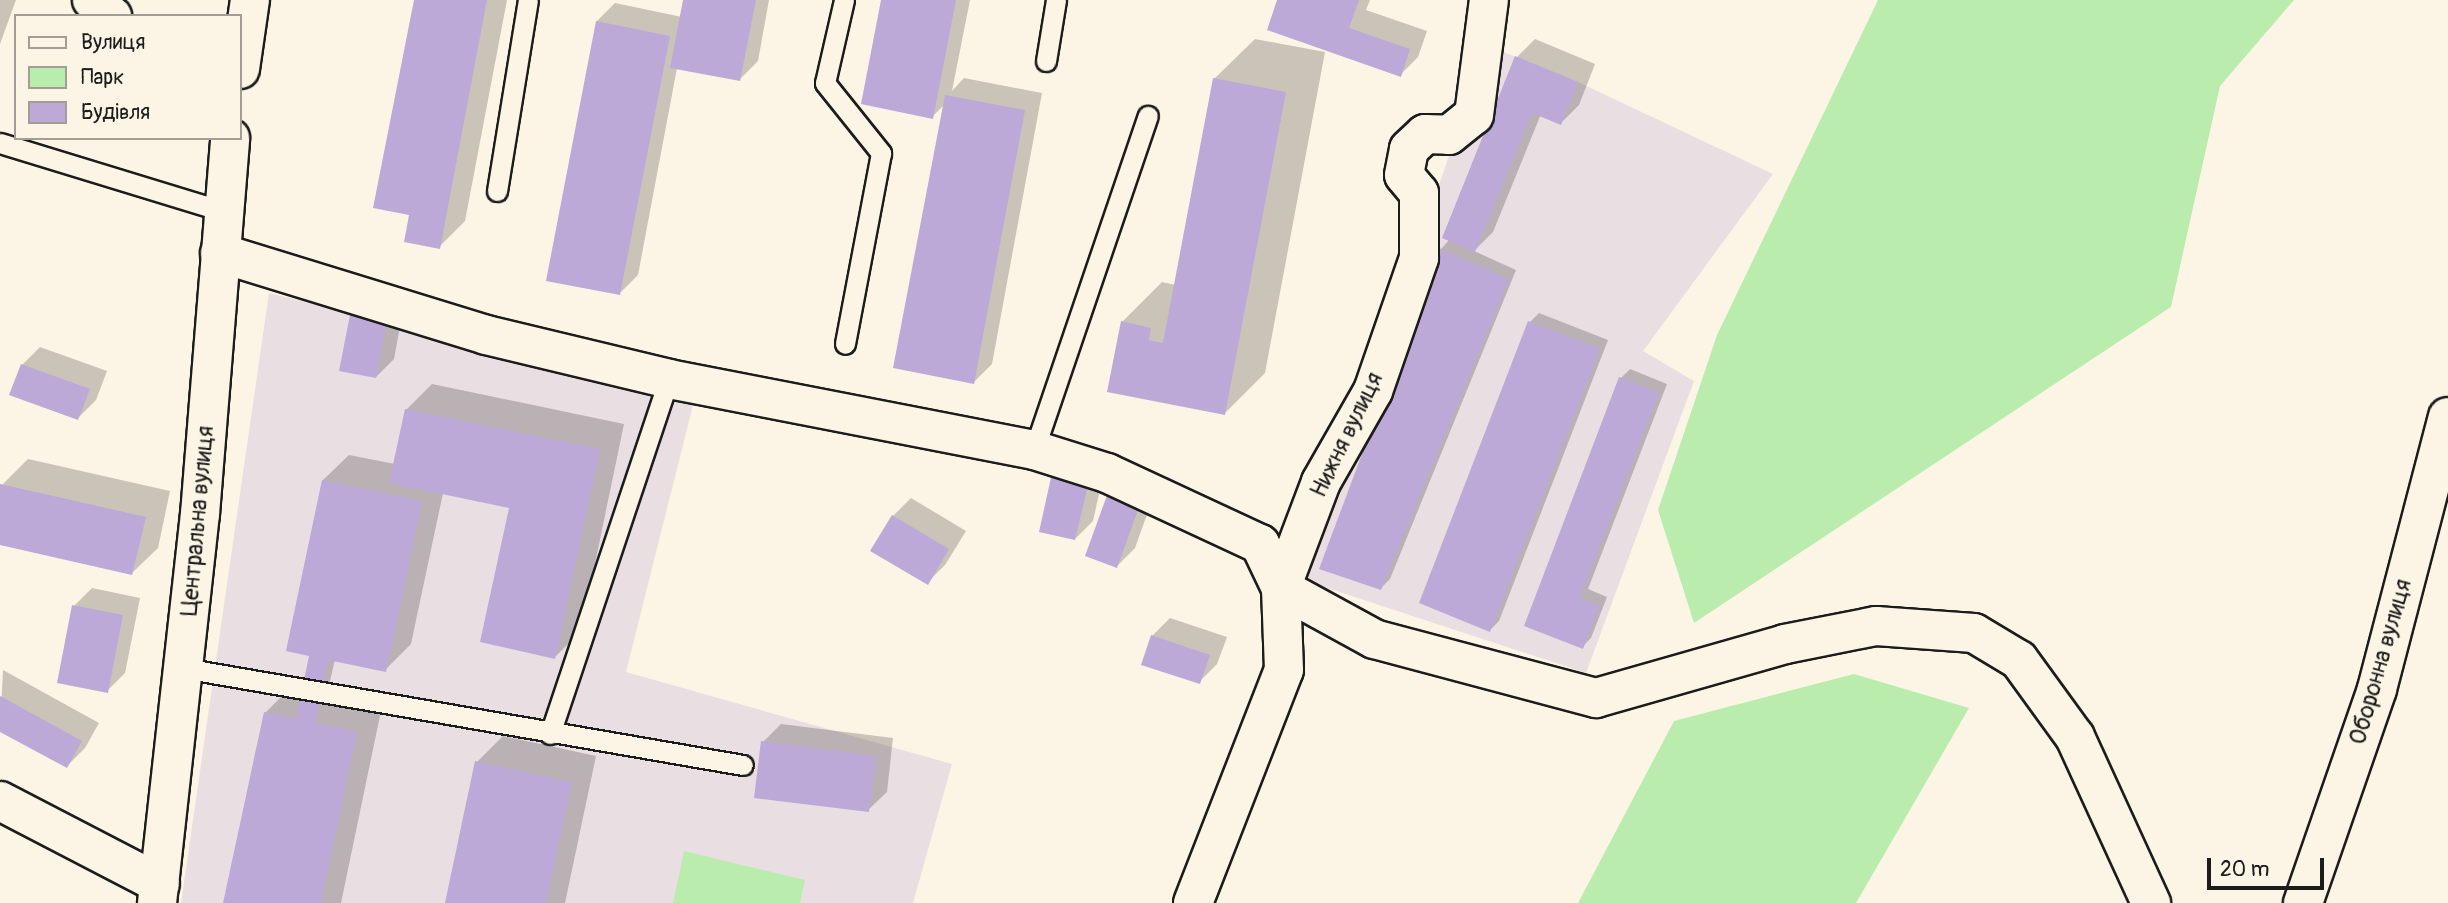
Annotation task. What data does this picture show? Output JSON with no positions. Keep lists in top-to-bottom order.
{
  "streets": {
    "street": ["Нижня вулиця", "Центральна вулиця", "Оборонна вулиця"]
  },
  "legend": ["Вулиця", "Парк", "Будівля"],
  "scale_bar": "20 m"
}
